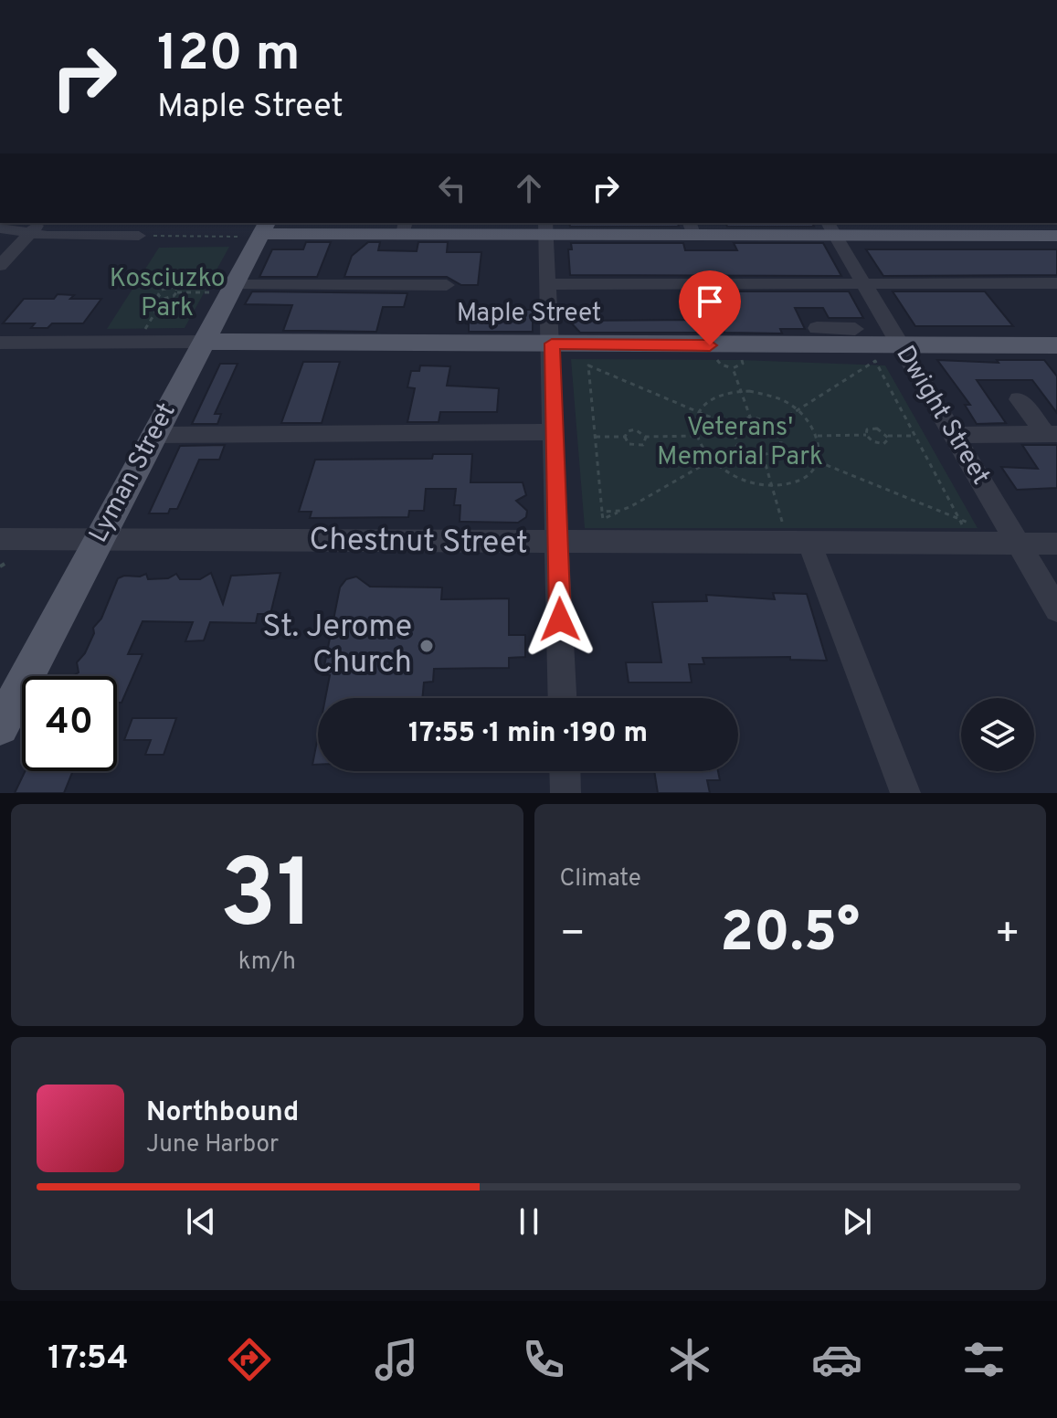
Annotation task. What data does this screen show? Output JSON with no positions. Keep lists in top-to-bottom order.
{
  "streets": {
    "main road": ["Maple Street", "Lyman Street"],
    "street": ["Dwight Street", "Chestnut Street"]
  },
  "crossings": [
    ["Maple Street", "Dwight Street"],
    ["Maple Street", "Lyman Street"],
    ["Dwight Street", "Chestnut Street"],
    ["Lyman Street", "Chestnut Street"]
  ],
  "parks": ["Kosciuzko Park", "Veterans' Memorial Park"],
  "places": ["St. Jerome Church"],
  "page": {
    "turn": ["120 m", "Maple Street"],
    "limit": "40",
    "trip": "17:55 · 1 min · 190 m",
    "tile": [
      ["31", "km/h"],
      "Climate"
    ],
    "heat": ["−", "20.5°", "+"],
    "song": ["Northbound", "June Harbor"],
    "tabs": "17:54"
  }
}
